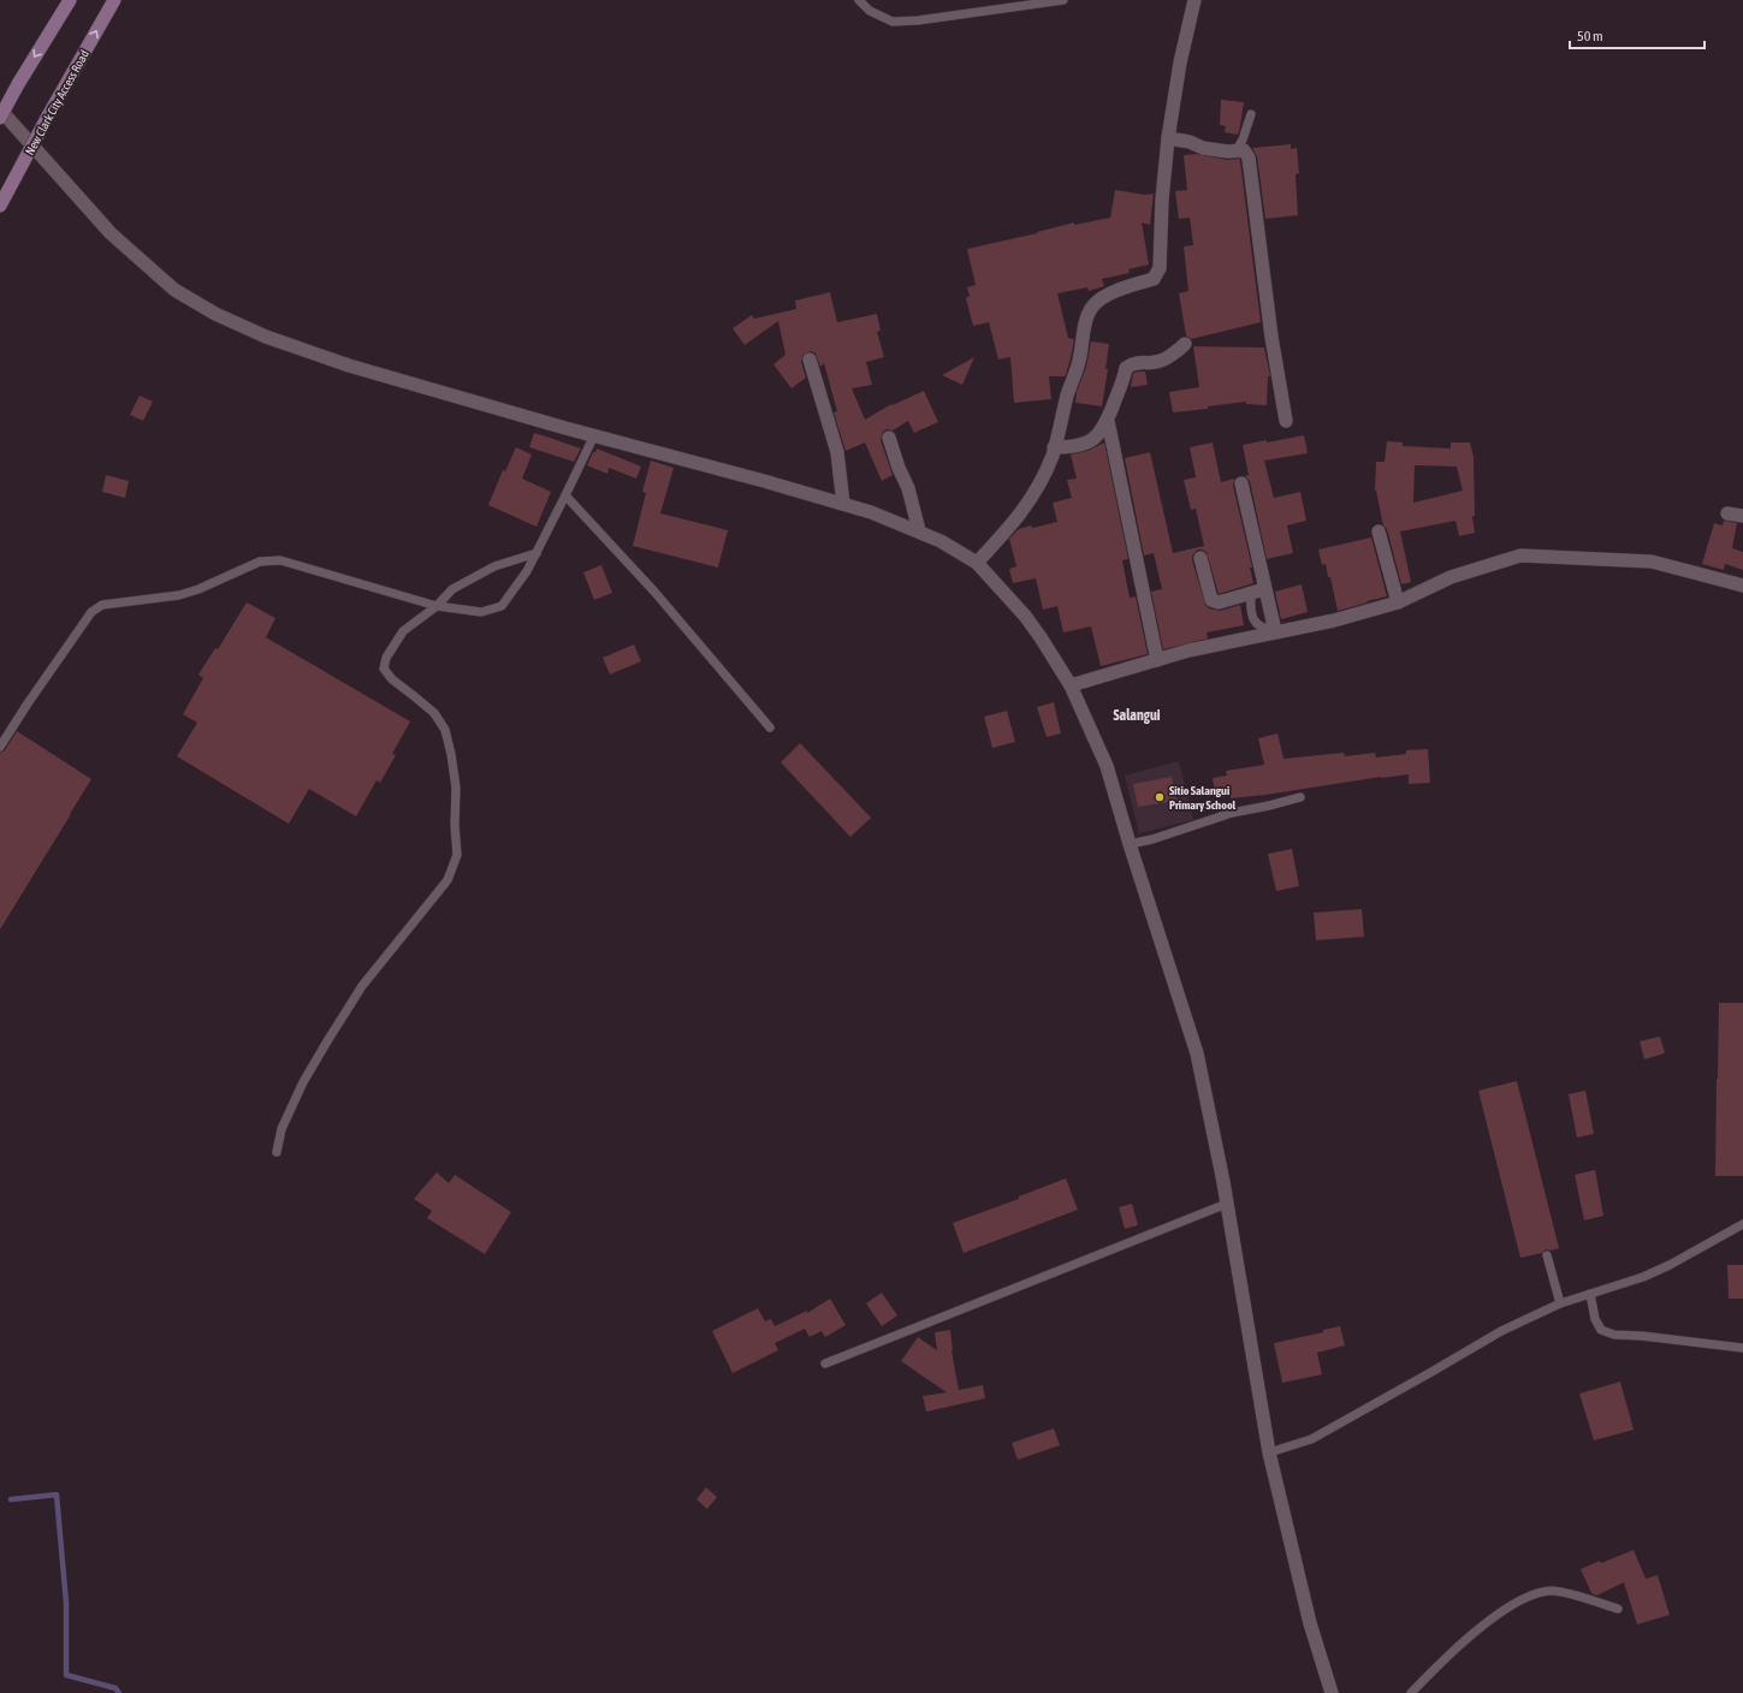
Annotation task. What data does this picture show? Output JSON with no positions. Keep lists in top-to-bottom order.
{
  "streets": {
    "main road": ["New Clark City Access Road"]
  },
  "districts": ["Salangui"],
  "places": ["Sitio Salangui Primary School"],
  "scale_bar": "50 m"
}
